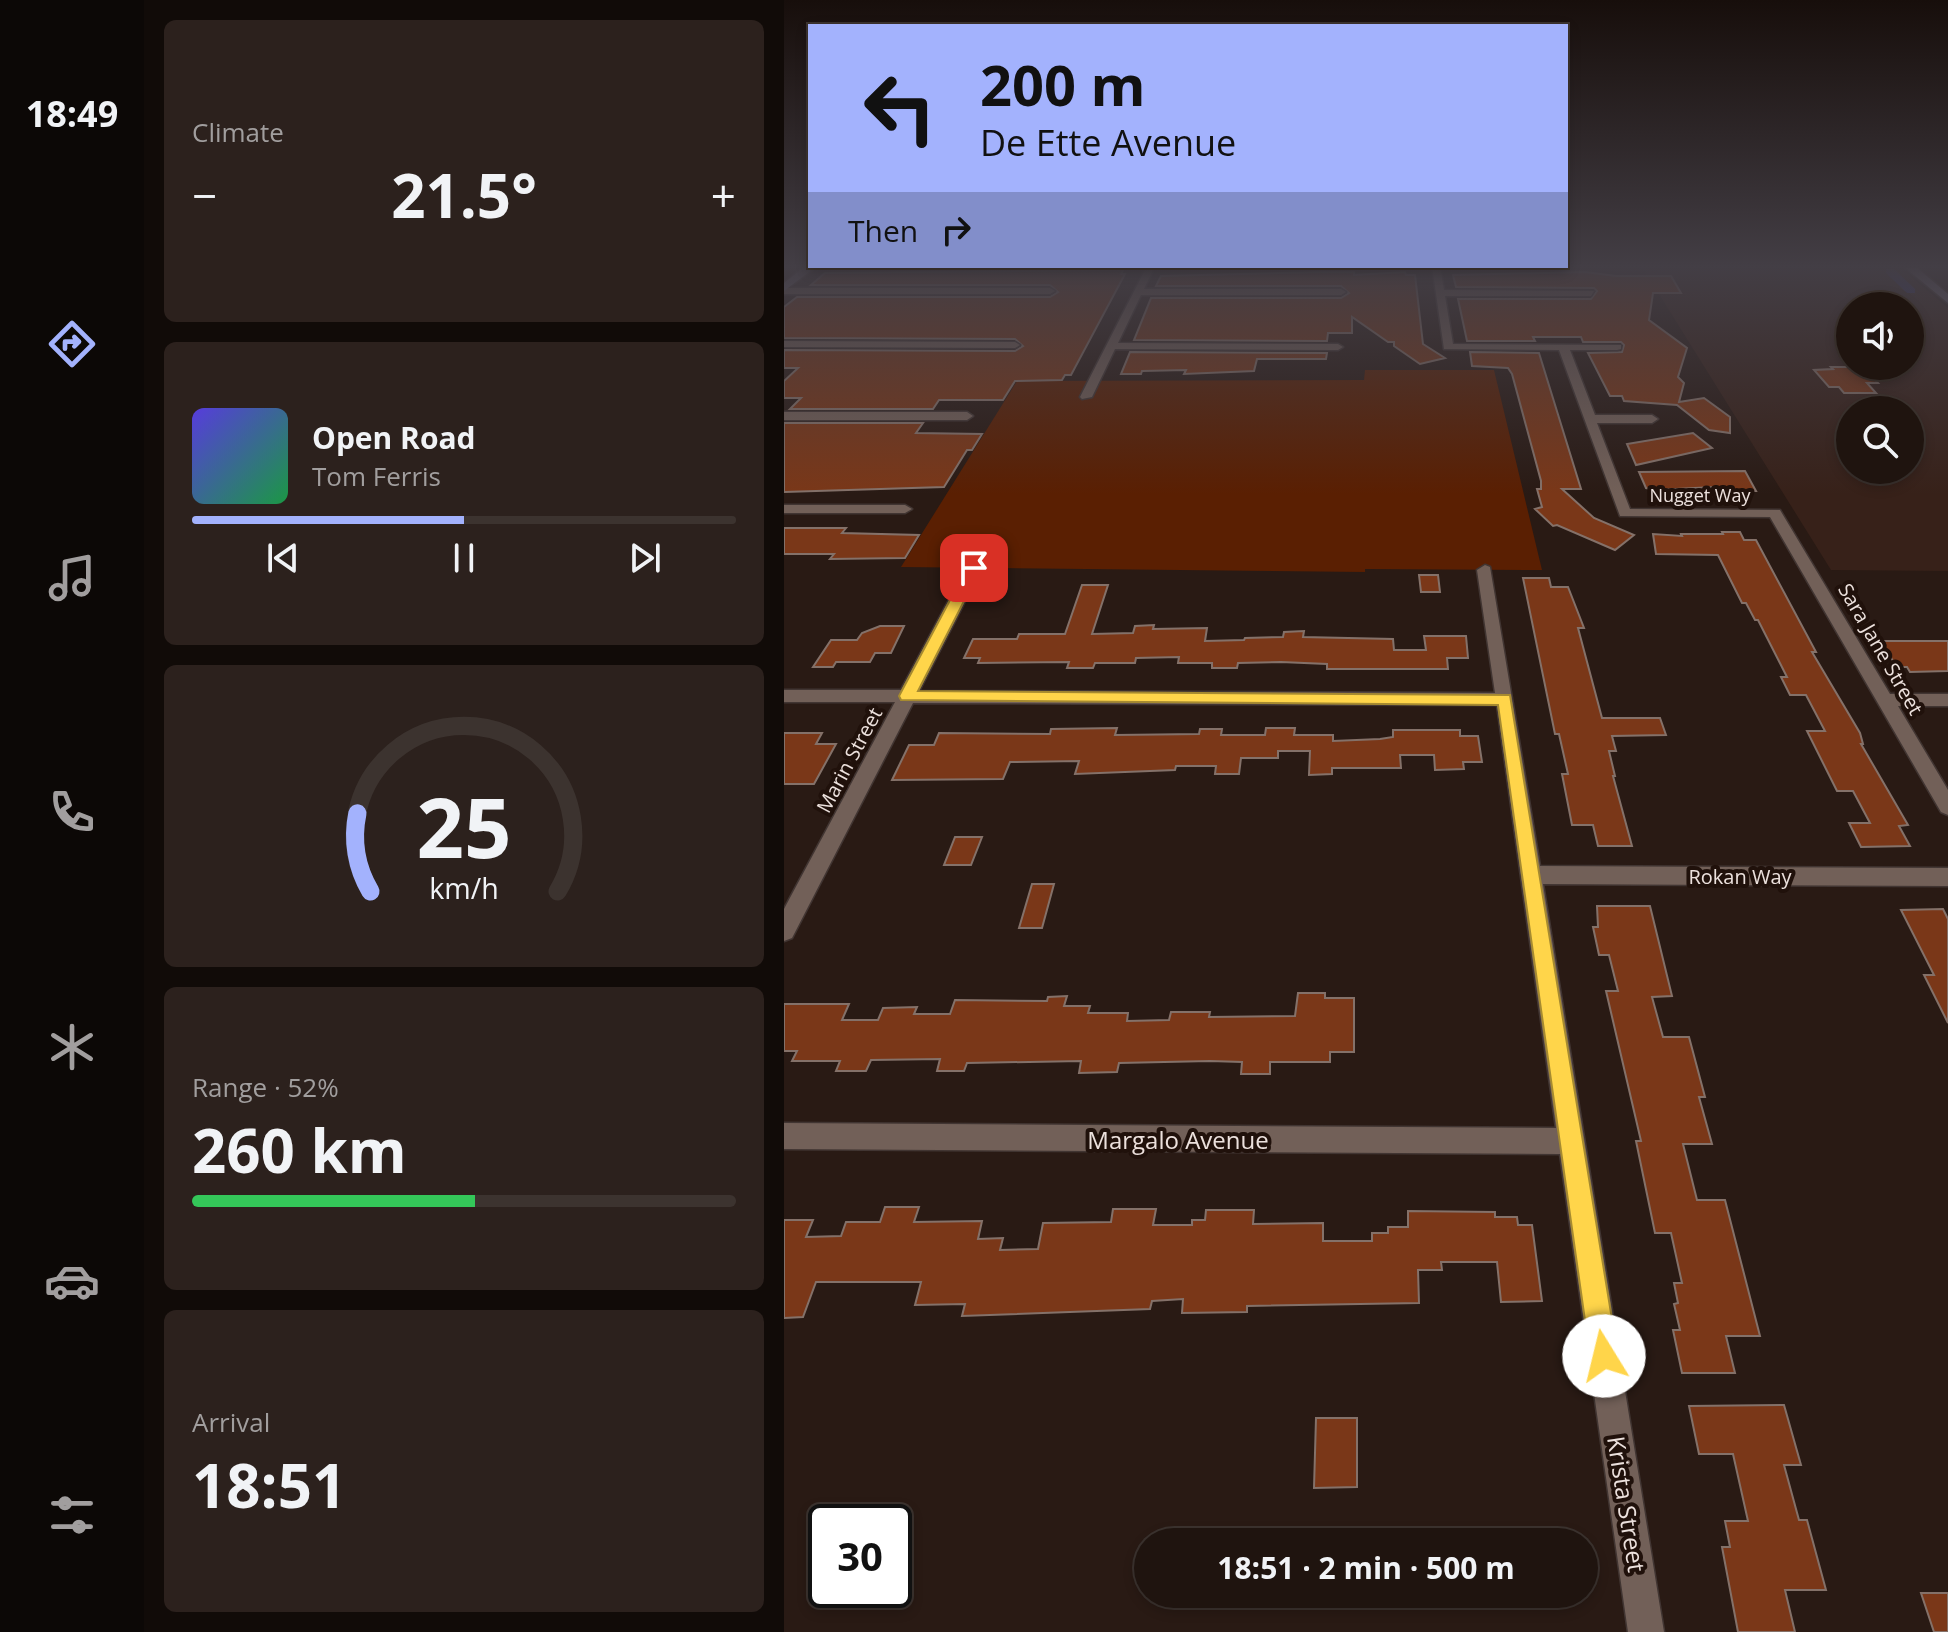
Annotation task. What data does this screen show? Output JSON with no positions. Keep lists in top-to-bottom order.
{
  "streets": {
    "street": [
      "Nugget Way",
      "Sara Jane Street",
      "Marin Street",
      "Rokan Way",
      "Margalo Avenue",
      "Krista Street"
    ]
  },
  "crossings": [
    ["Nugget Way", "Sara Jane Street"],
    ["Rokan Way", "Krista Street"],
    ["Margalo Avenue", "Krista Street"]
  ],
  "page": {
    "tabs": "18:49",
    "tile": [
      "Climate",
      ["Range · 52%", "260 km"],
      ["Arrival", "18:51"]
    ],
    "turn": ["200 m", "De Ette Avenue"],
    "heat": ["−", "21.5°", "+"],
    "then": "Then",
    "song": ["Open Road", "Tom Ferris"],
    "limit": "30",
    "trip": "18:51 · 2 min · 500 m",
    "gauge": ["25", "km/h"]
  }
}
